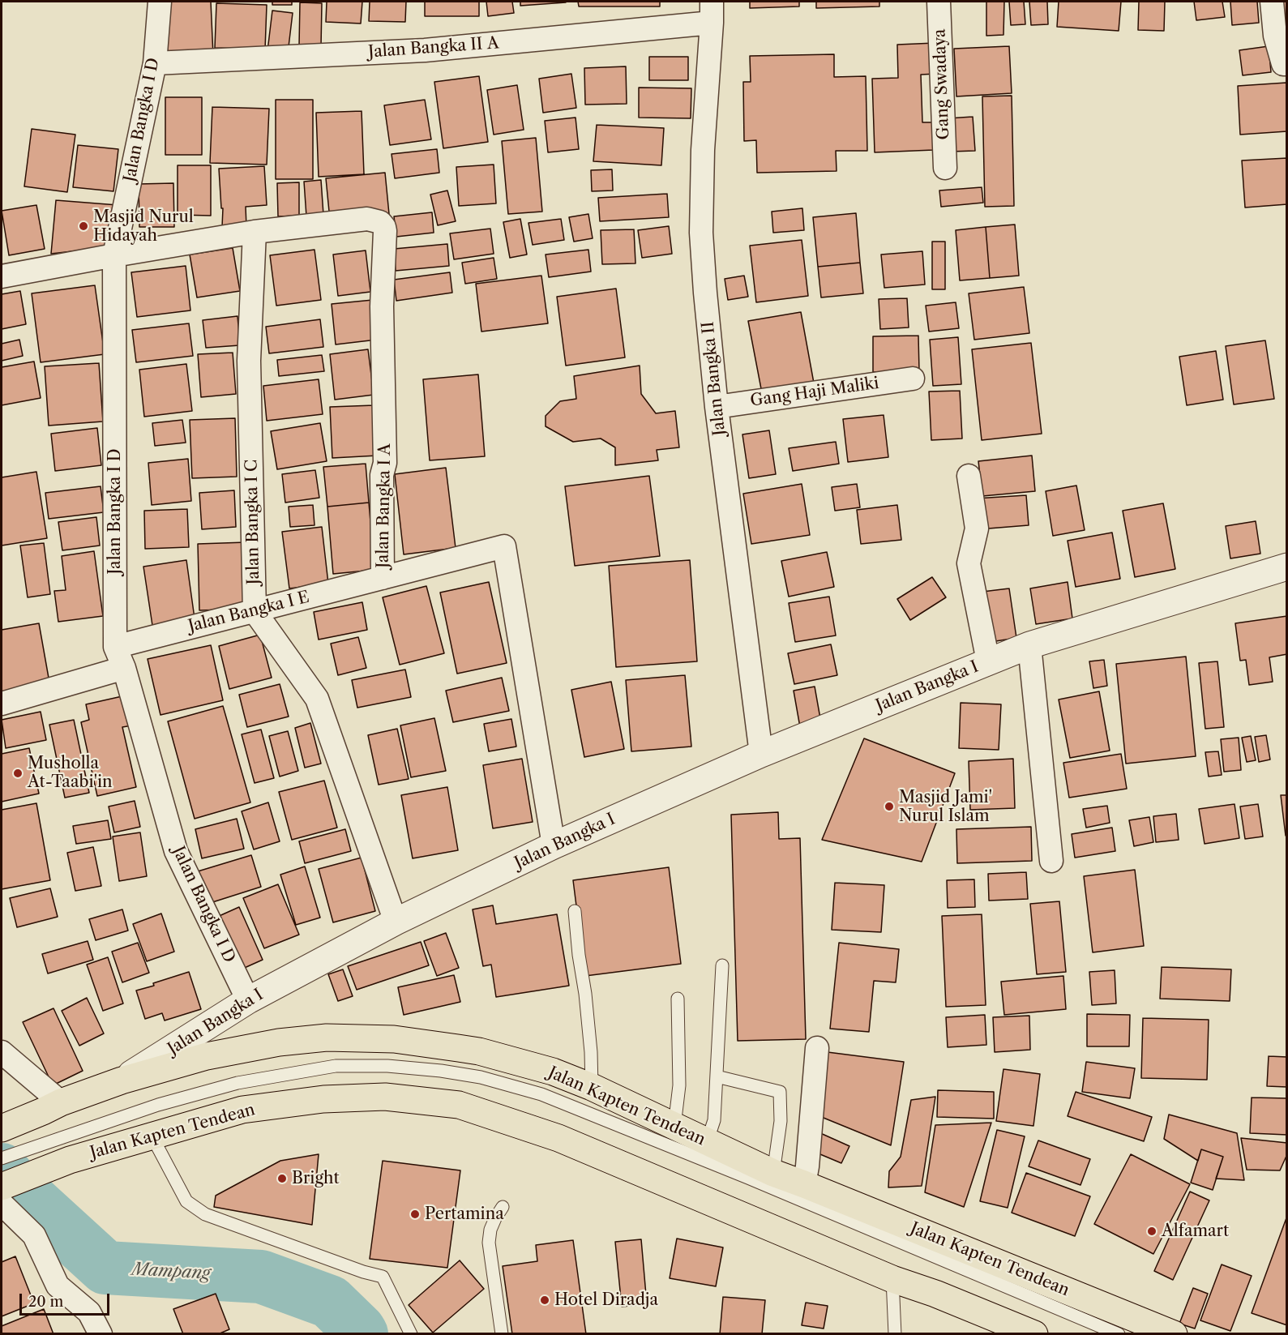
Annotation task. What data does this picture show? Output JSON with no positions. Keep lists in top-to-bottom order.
{
  "streets": {
    "main road": ["Jalan Kapten Tendean"],
    "street": [
      "Jalan Bangka II A",
      "Gang Swadaya",
      "Jalan Bangka I D",
      "Jalan Bangka II",
      "Gang Haji Maliki",
      "Jalan Bangka I A",
      "Jalan Bangka I C",
      "Jalan Bangka I E",
      "Jalan Bangka I"
    ]
  },
  "crossings": [
    ["Jalan Bangka II A", "Jalan Bangka I D"],
    ["Jalan Bangka II A", "Jalan Bangka II"],
    ["Jalan Bangka I D", "Jalan Bangka I E"],
    ["Jalan Bangka I D", "Jalan Bangka I"],
    ["Jalan Bangka II", "Gang Haji Maliki"],
    ["Jalan Bangka II", "Jalan Bangka I"],
    ["Jalan Bangka I A", "Jalan Bangka I C"],
    ["Jalan Bangka I A", "Jalan Bangka I E"],
    ["Jalan Bangka I A", "Jalan Bangka I"],
    ["Jalan Bangka I C", "Jalan Bangka I E"],
    ["Jalan Bangka I", "Jalan Kapten Tendean"]
  ],
  "water": ["Mampang"],
  "places": [
    "Masjid Nurul Hidayah",
    "Musholla At-Taabi'in",
    "Masjid Jami' Nurul Islam",
    "Bright",
    "Pertamina",
    "Alfamart",
    "Hotel Diradja"
  ],
  "scale_bar": "20 m"
}
